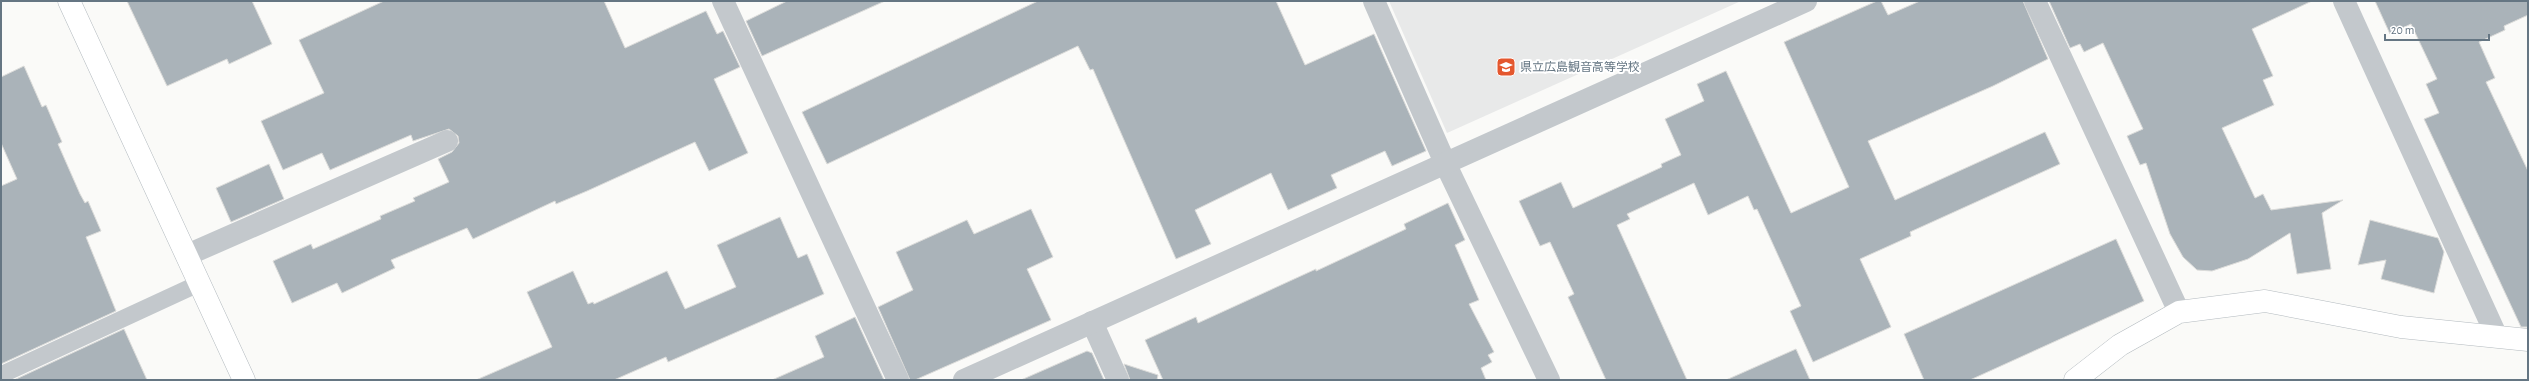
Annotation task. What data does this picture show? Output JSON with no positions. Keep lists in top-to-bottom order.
{
  "places": {
    "school or university": ["県立広島観音高等学校"]
  },
  "scale_bar": "20 m"
}
